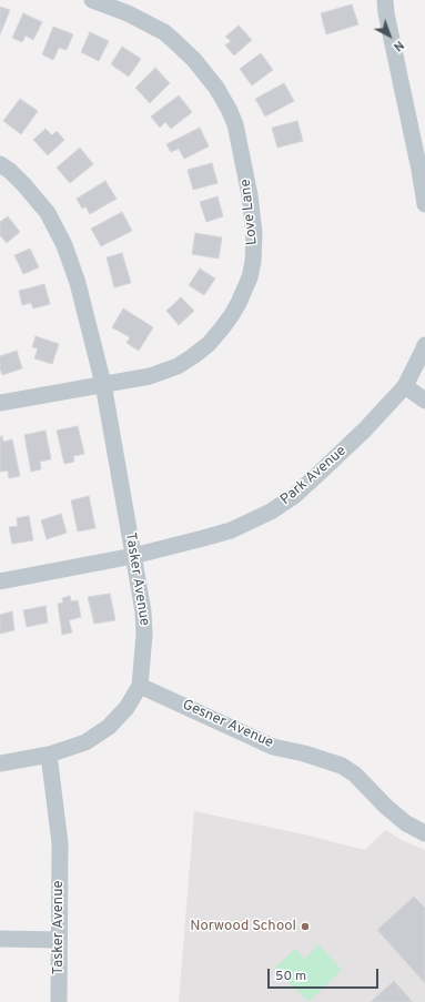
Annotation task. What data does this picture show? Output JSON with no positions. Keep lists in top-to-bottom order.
{
  "streets": {
    "street": [
      "Love Lane",
      "Park Avenue",
      "Tasker Avenue",
      "Gesner Avenue"
    ]
  },
  "crossings": [
    ["Love Lane", "Tasker Avenue"],
    ["Park Avenue", "Tasker Avenue"],
    ["Tasker Avenue", "Gesner Avenue"]
  ],
  "places": ["Norwood School"],
  "scale_bar": "50 m",
  "north": "bottom right"
}
